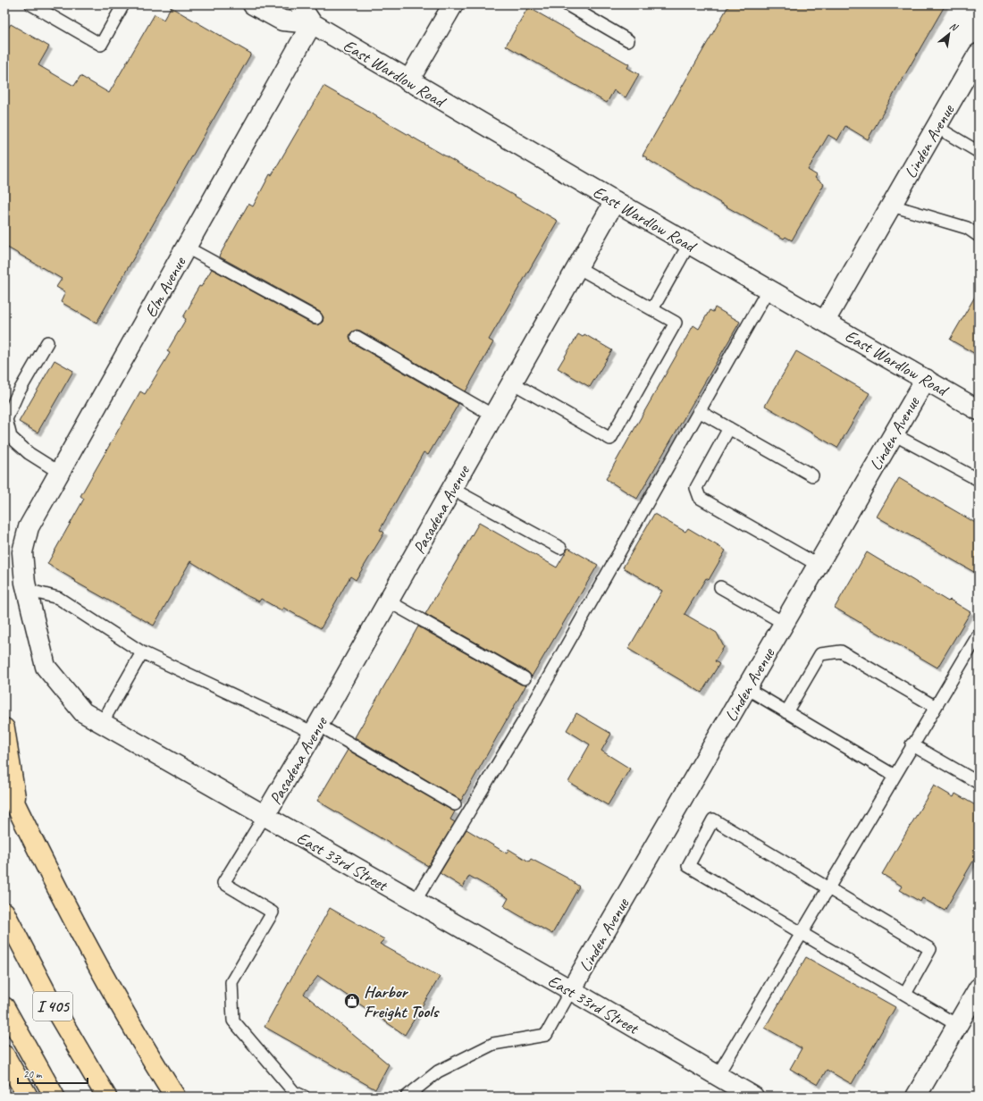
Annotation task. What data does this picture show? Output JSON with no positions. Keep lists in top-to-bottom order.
{
  "streets": {
    "highway": ["I 405"],
    "street": [
      "East Wardlow Road",
      "Linden Avenue",
      "Elm Avenue",
      "Pasadena Avenue",
      "East 33rd Street"
    ]
  },
  "crossings": [
    ["East Wardlow Road", "Linden Avenue"],
    ["East Wardlow Road", "Elm Avenue"],
    ["East Wardlow Road", "Pasadena Avenue"],
    ["Linden Avenue", "East 33rd Street"],
    ["Elm Avenue", "East 33rd Street"],
    ["Pasadena Avenue", "East 33rd Street"]
  ],
  "places": {
    "shop": ["Harbor Freight Tools"]
  },
  "scale_bar": "20 m",
  "north": "top right"
}
